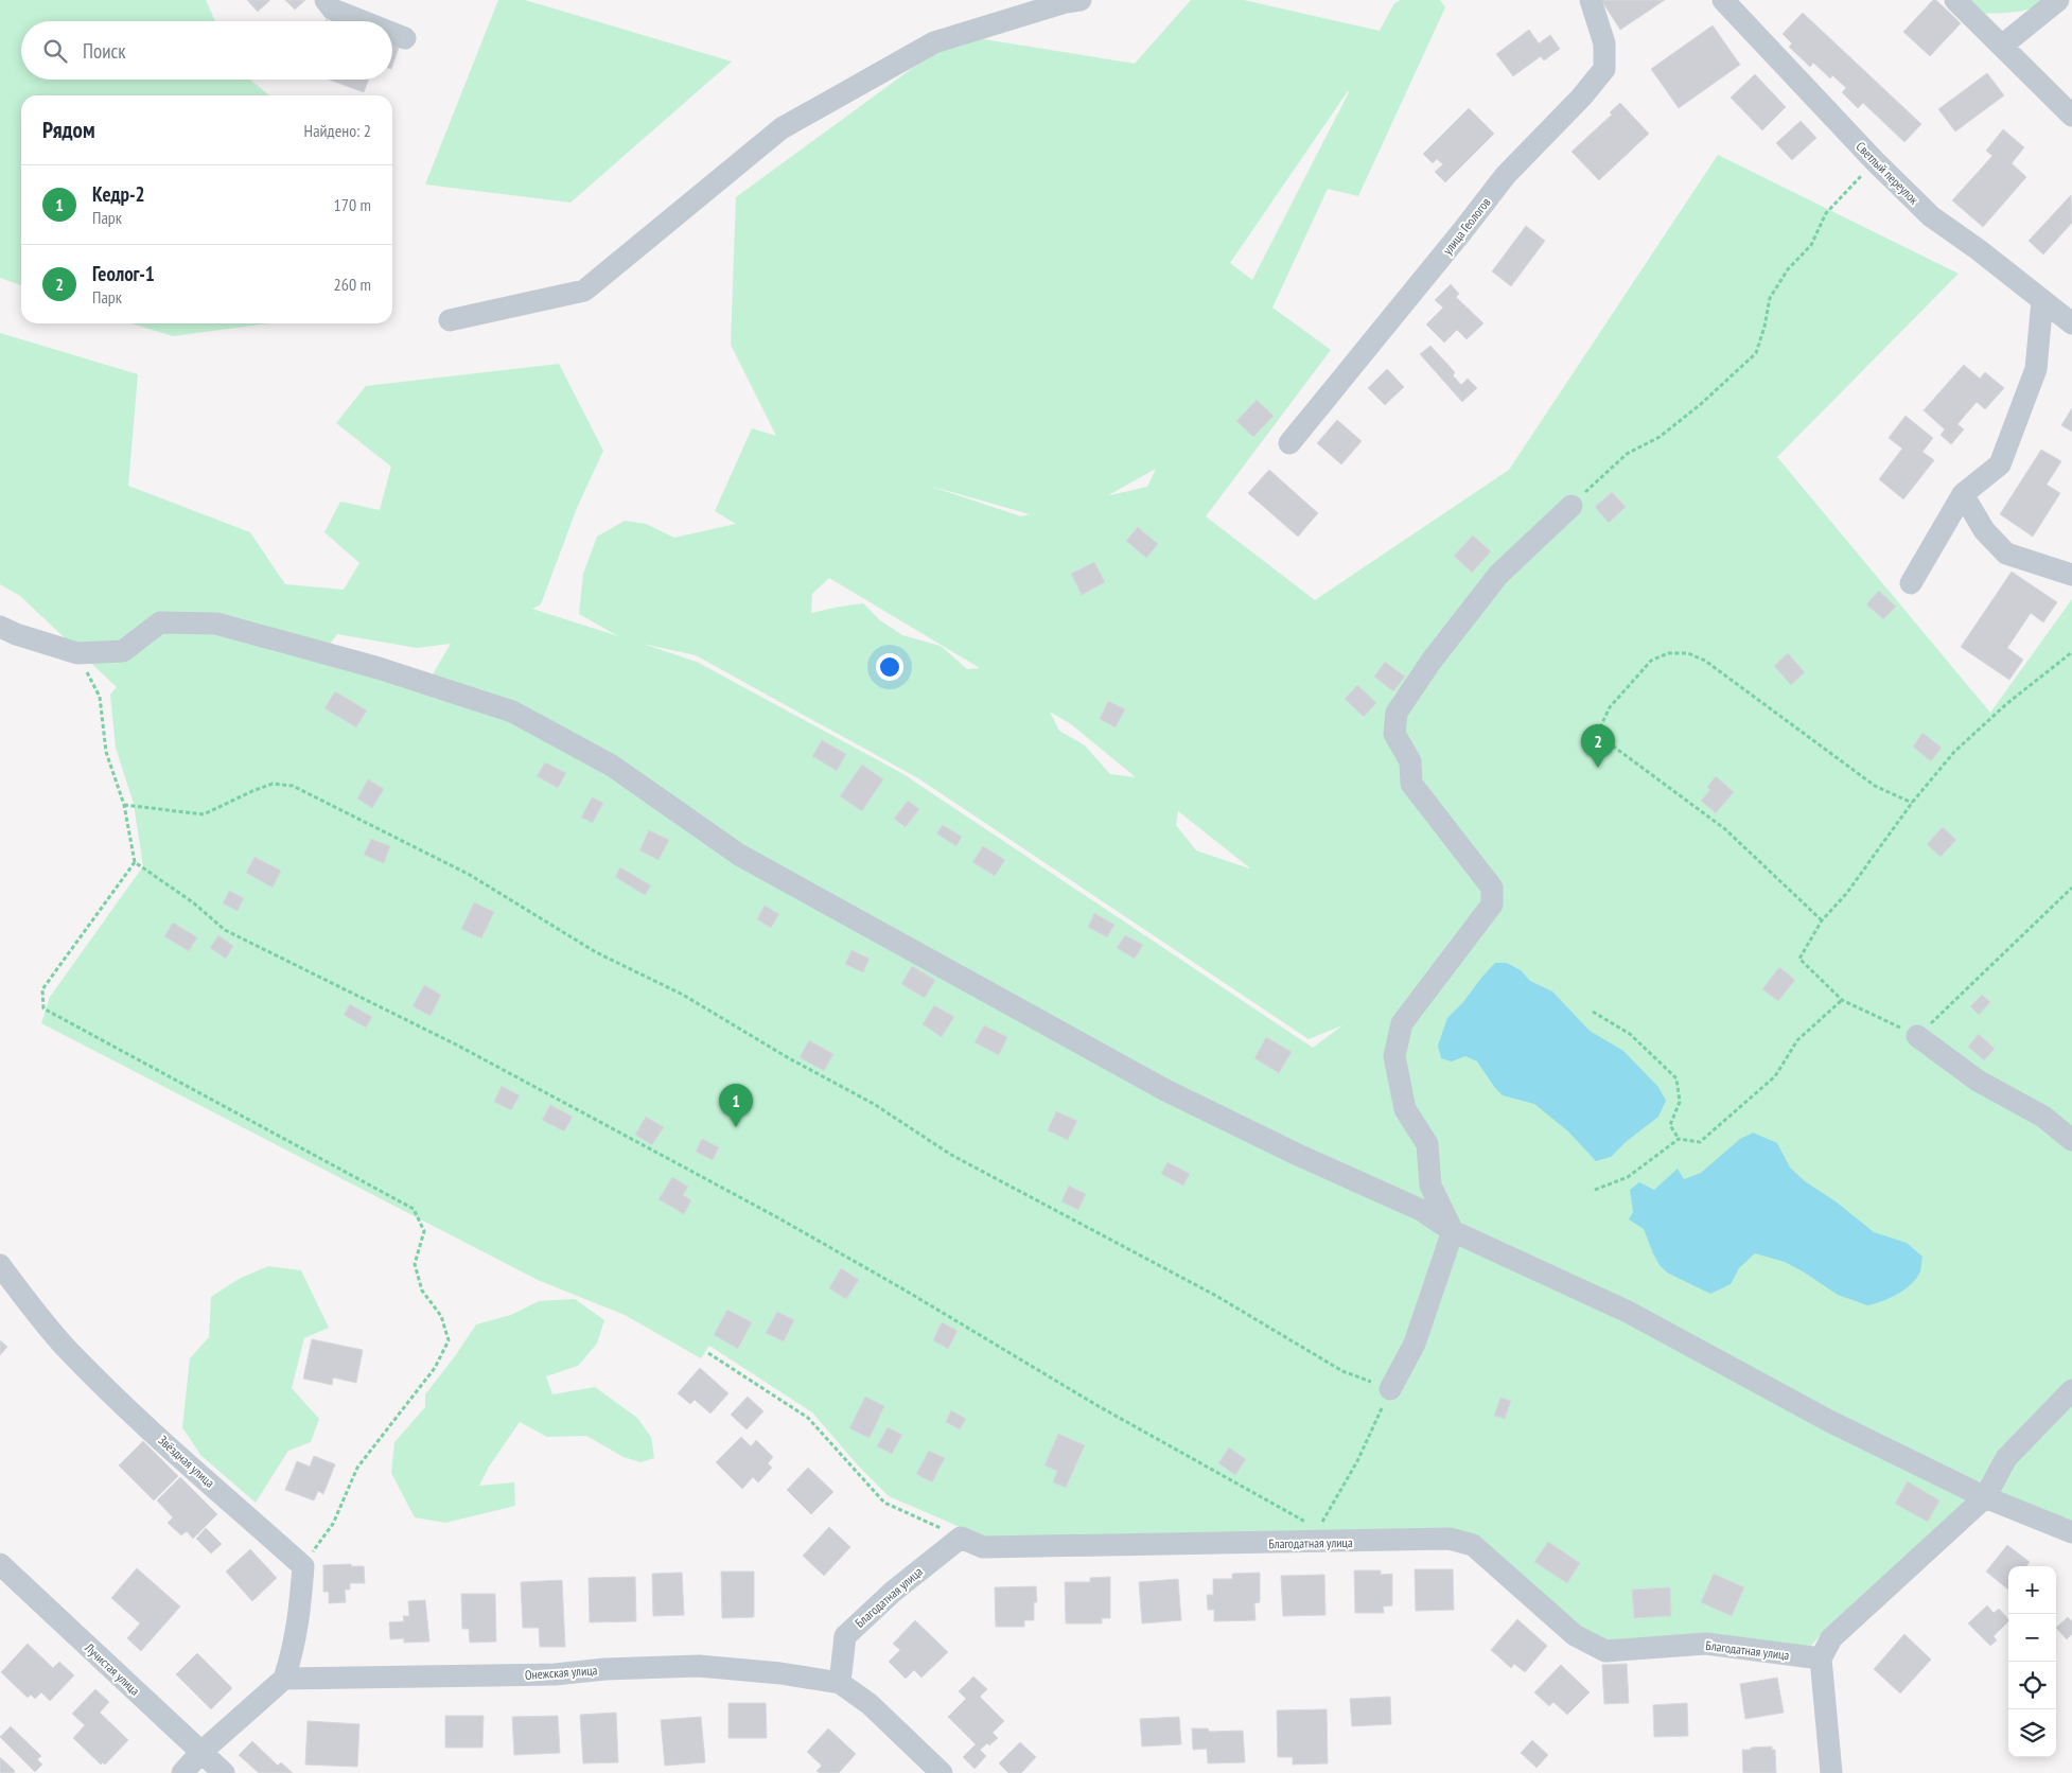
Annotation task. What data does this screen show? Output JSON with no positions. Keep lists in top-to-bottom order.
{
  "streets": {
    "street": [
      "Светлый переулок",
      "улица Геологов",
      "Звёздная улица",
      "Благодатная улица",
      "Лучистая улица",
      "Онежская улица"
    ]
  },
  "crossings": [
    ["Благодатная улица", "Онежская улица"]
  ],
  "page": {
    "search": "Поиск",
    "heading": ["Рядом", "Найдено: 2"],
    "list": [
      {
        "mark": "1",
        "name": "Кедр-2",
        "note": "Парк",
        "value": "170 m"
      },
      {
        "mark": "2",
        "name": "Геолог-1",
        "note": "Парк",
        "value": "260 m"
      }
    ],
    "pins": ["2", "1"],
    "map_buttons": ["+", "−"]
  }
}
